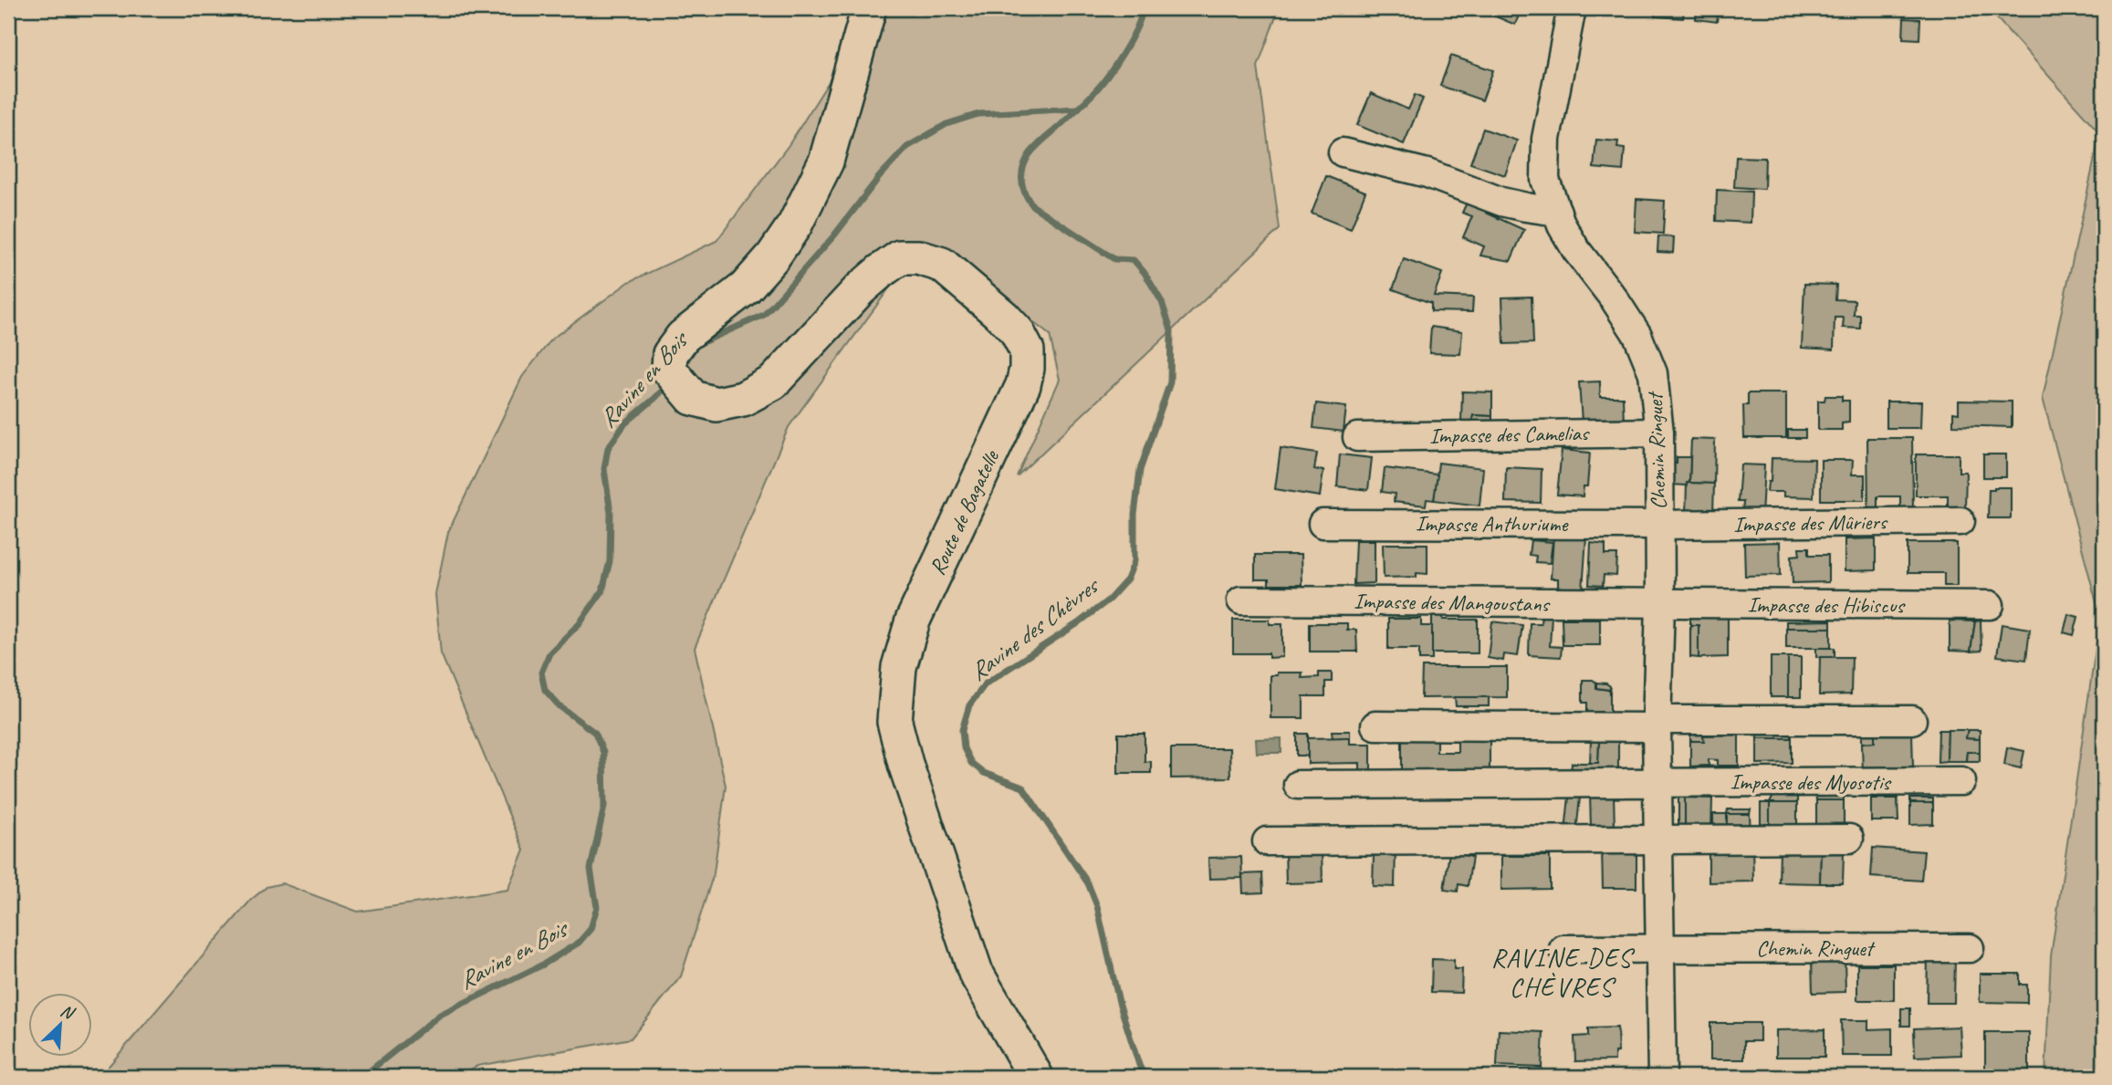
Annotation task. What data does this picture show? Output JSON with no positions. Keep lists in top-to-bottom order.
{
  "streets": {
    "main road": ["Route de Bagatelle"],
    "street": [
      "Impasse des Camelias",
      "Chemin Ringuet",
      "Impasse des Mûriers",
      "Impasse Anthuriume",
      "Impasse des Mangoustans",
      "Impasse des Hibiscus",
      "Impasse des Myosotis"
    ]
  },
  "crossings": [
    ["Impasse des Camelias", "Chemin Ringuet"],
    ["Chemin Ringuet", "Impasse des Mûriers"],
    ["Chemin Ringuet", "Impasse Anthuriume"],
    ["Chemin Ringuet", "Impasse des Mangoustans"],
    ["Chemin Ringuet", "Impasse des Hibiscus"],
    ["Chemin Ringuet", "Impasse des Myosotis"],
    ["Impasse des Mûriers", "Impasse Anthuriume"],
    ["Impasse des Mangoustans", "Impasse des Hibiscus"]
  ],
  "districts": ["RAVINE DES CHÈVRES"],
  "water": ["Ravine en Bois", "Ravine des Chèvres"],
  "north": "top right"
}
